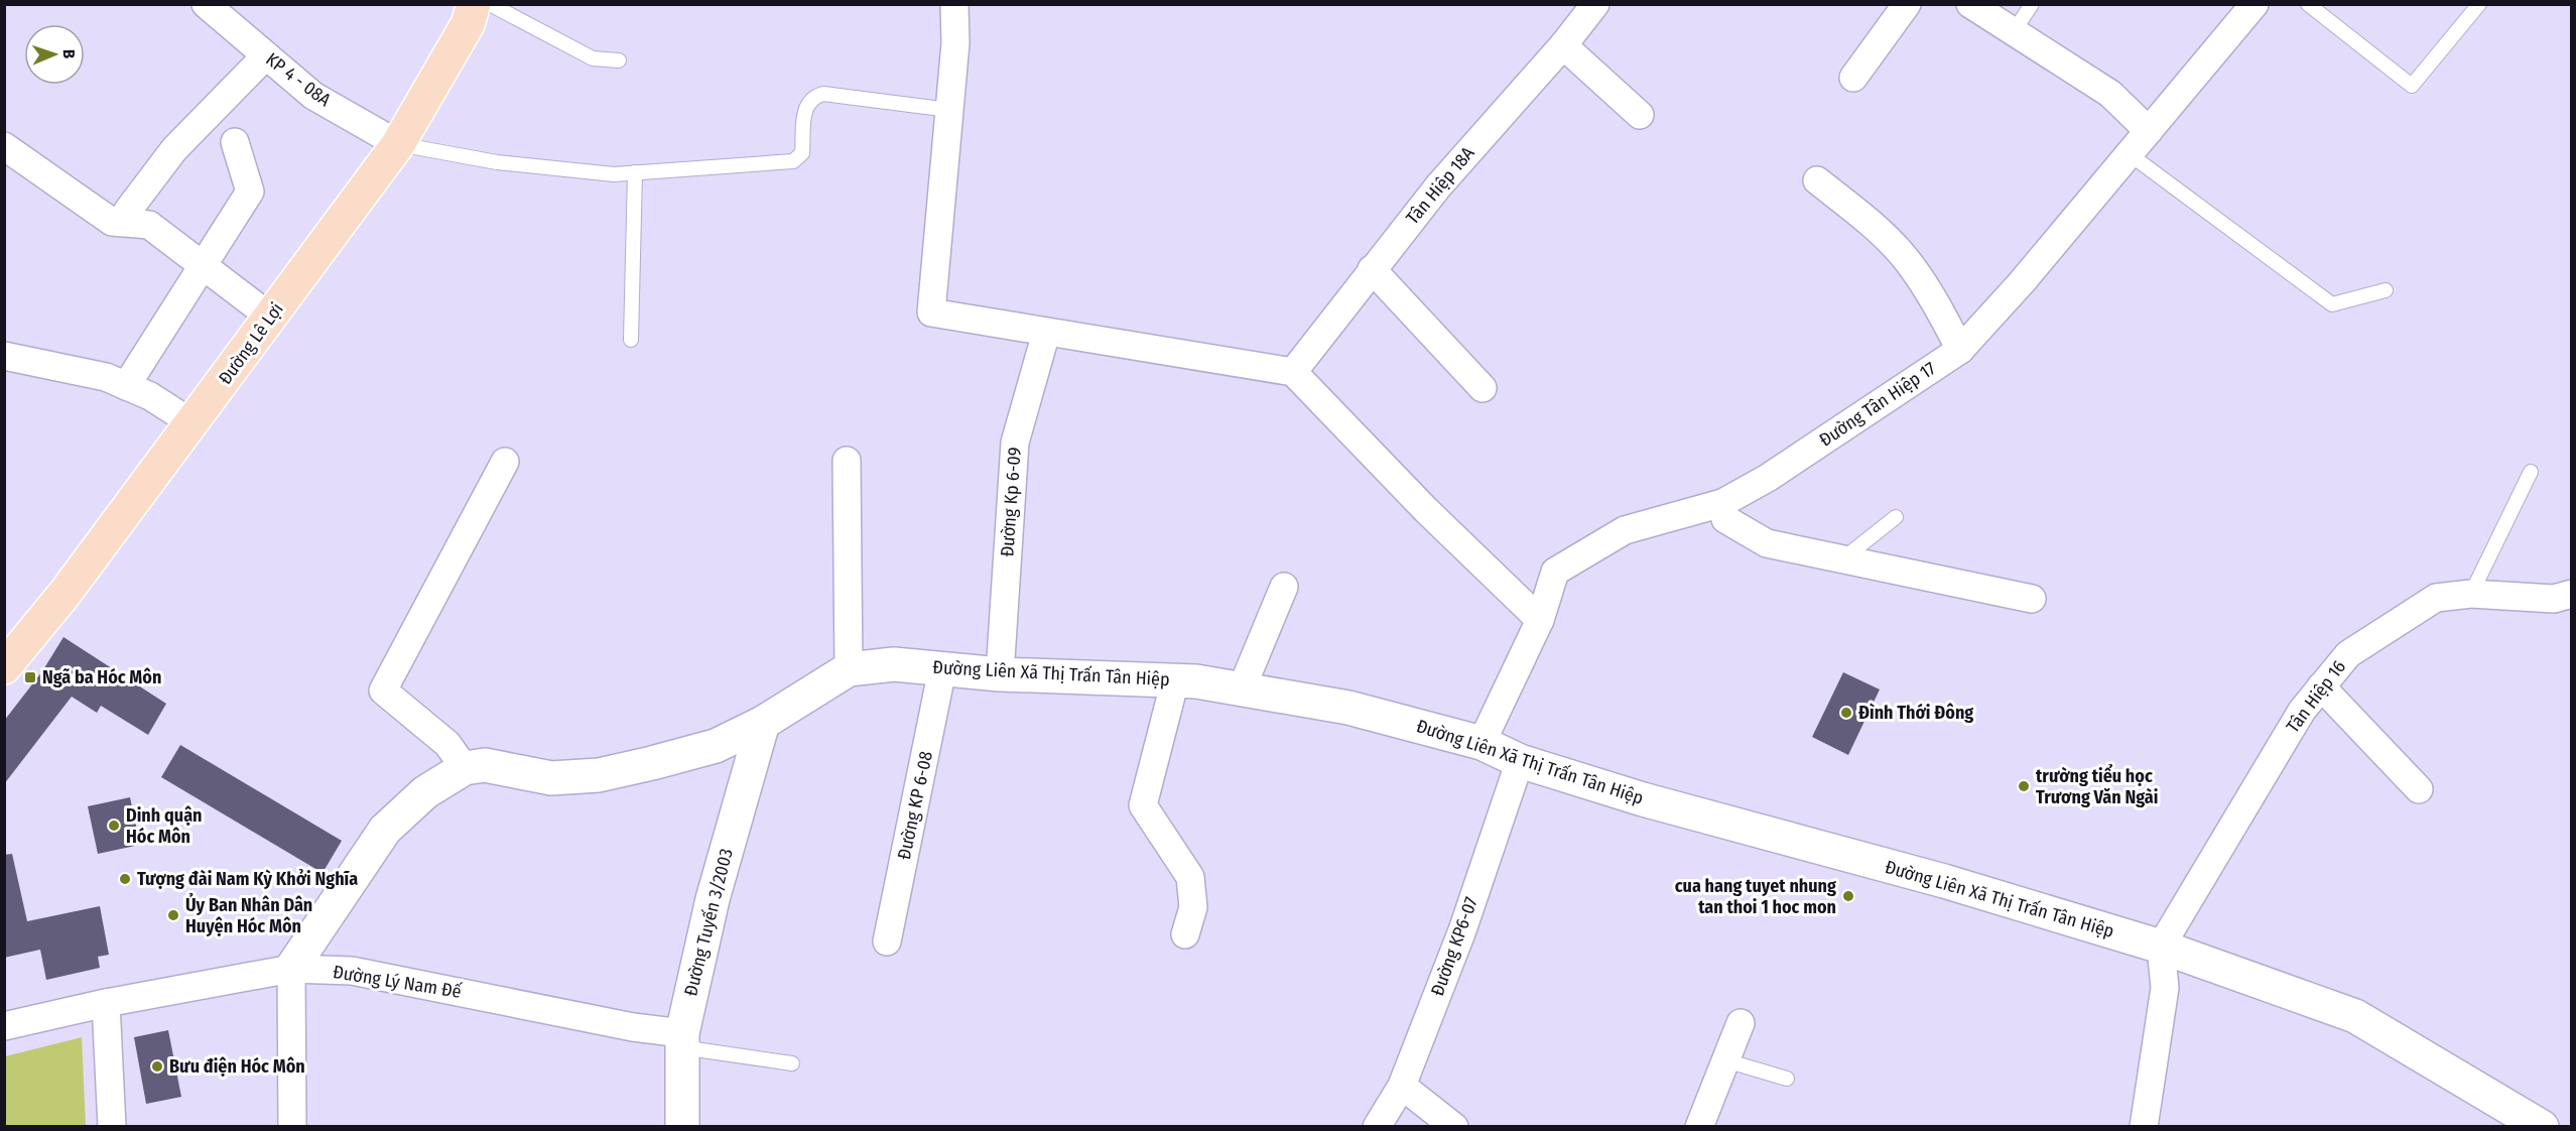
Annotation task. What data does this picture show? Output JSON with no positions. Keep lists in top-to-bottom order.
{
  "streets": {
    "main road": ["Đường Lê Lợi"],
    "street": [
      "KP 4 - 08A",
      "Tân Hiệp 18A",
      "Đường Tân Hiệp 17",
      "Đường Kp 6-09",
      "Đường Liên Xã Thị Trấn Tân Hiệp",
      "Tân Hiệp 16",
      "Đường KP 6-08",
      "Đường Tuyến 3/2003",
      "Đường KP6-07",
      "Đường Lý Nam Đế"
    ]
  },
  "crossings": [
    ["KP 4 - 08A", "Đường Lê Lợi"],
    ["Đường Tân Hiệp 17", "Đường Liên Xã Thị Trấn Tân Hiệp"],
    ["Đường Kp 6-09", "Đường Liên Xã Thị Trấn Tân Hiệp"],
    ["Đường Liên Xã Thị Trấn Tân Hiệp", "Tân Hiệp 16"],
    ["Đường Liên Xã Thị Trấn Tân Hiệp", "Đường KP 6-08"],
    ["Đường Liên Xã Thị Trấn Tân Hiệp", "Đường Tuyến 3/2003"],
    ["Đường Liên Xã Thị Trấn Tân Hiệp", "Đường KP6-07"],
    ["Đường Liên Xã Thị Trấn Tân Hiệp", "Đường Lý Nam Đế"],
    ["Đường Tuyến 3/2003", "Đường Lý Nam Đế"]
  ],
  "places": {
    "transit": ["Ngã ba Hóc Môn"],
    "other": [
      "Đình Thới Đông",
      "trường tiểu học Trương Văn Ngài",
      "Dinh quận Hóc Môn",
      "Tượng đài Nam Kỳ Khởi Nghĩa",
      "cua hang tuyet nhung tan thoi 1 hoc mon",
      "Ủy Ban Nhân Dân Huyện Hóc Môn",
      "Bưu điện Hóc Môn"
    ]
  },
  "north": "right"
}
